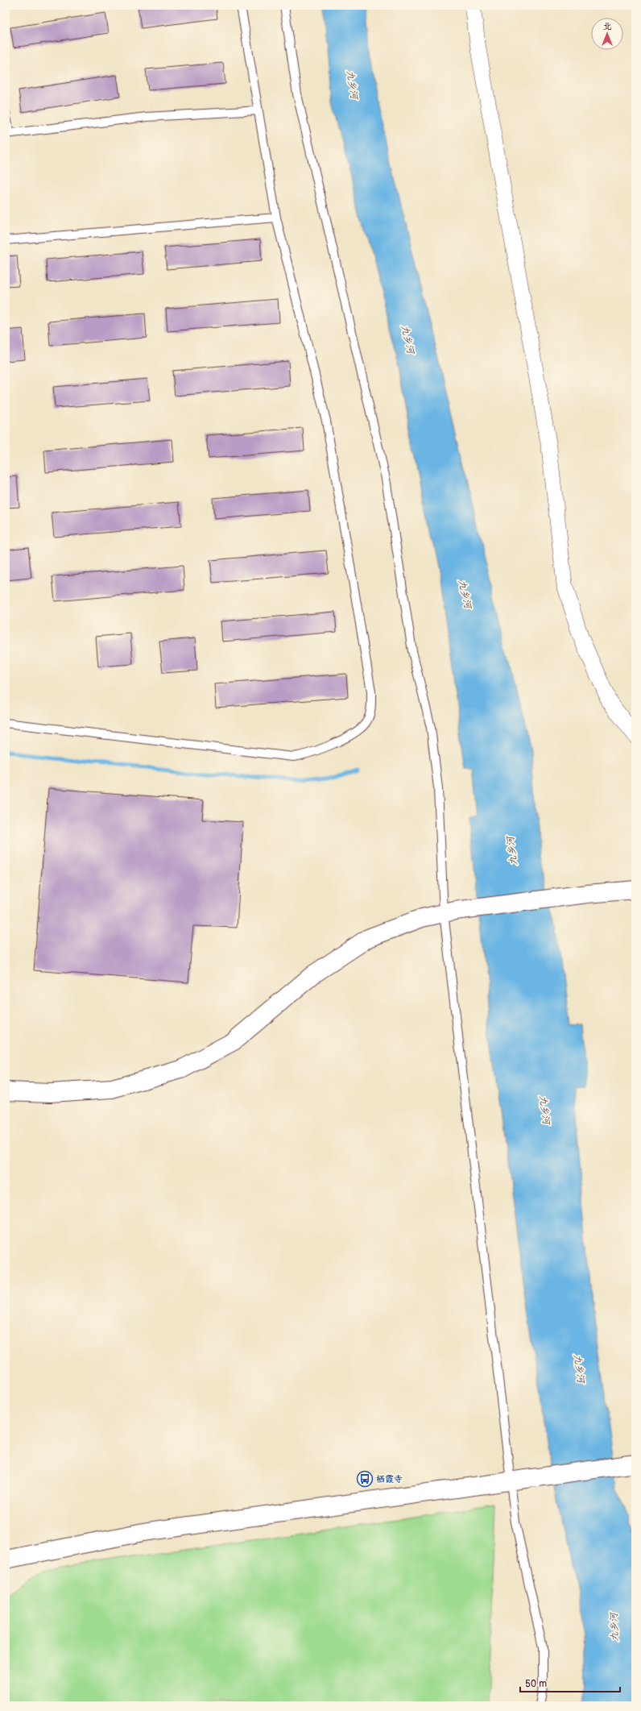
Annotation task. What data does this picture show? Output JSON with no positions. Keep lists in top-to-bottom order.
{
  "water": ["九乡河"],
  "places": {
    "bus stop": ["栖霞寺"]
  },
  "scale_bar": "50 m",
  "north": "top"
}
